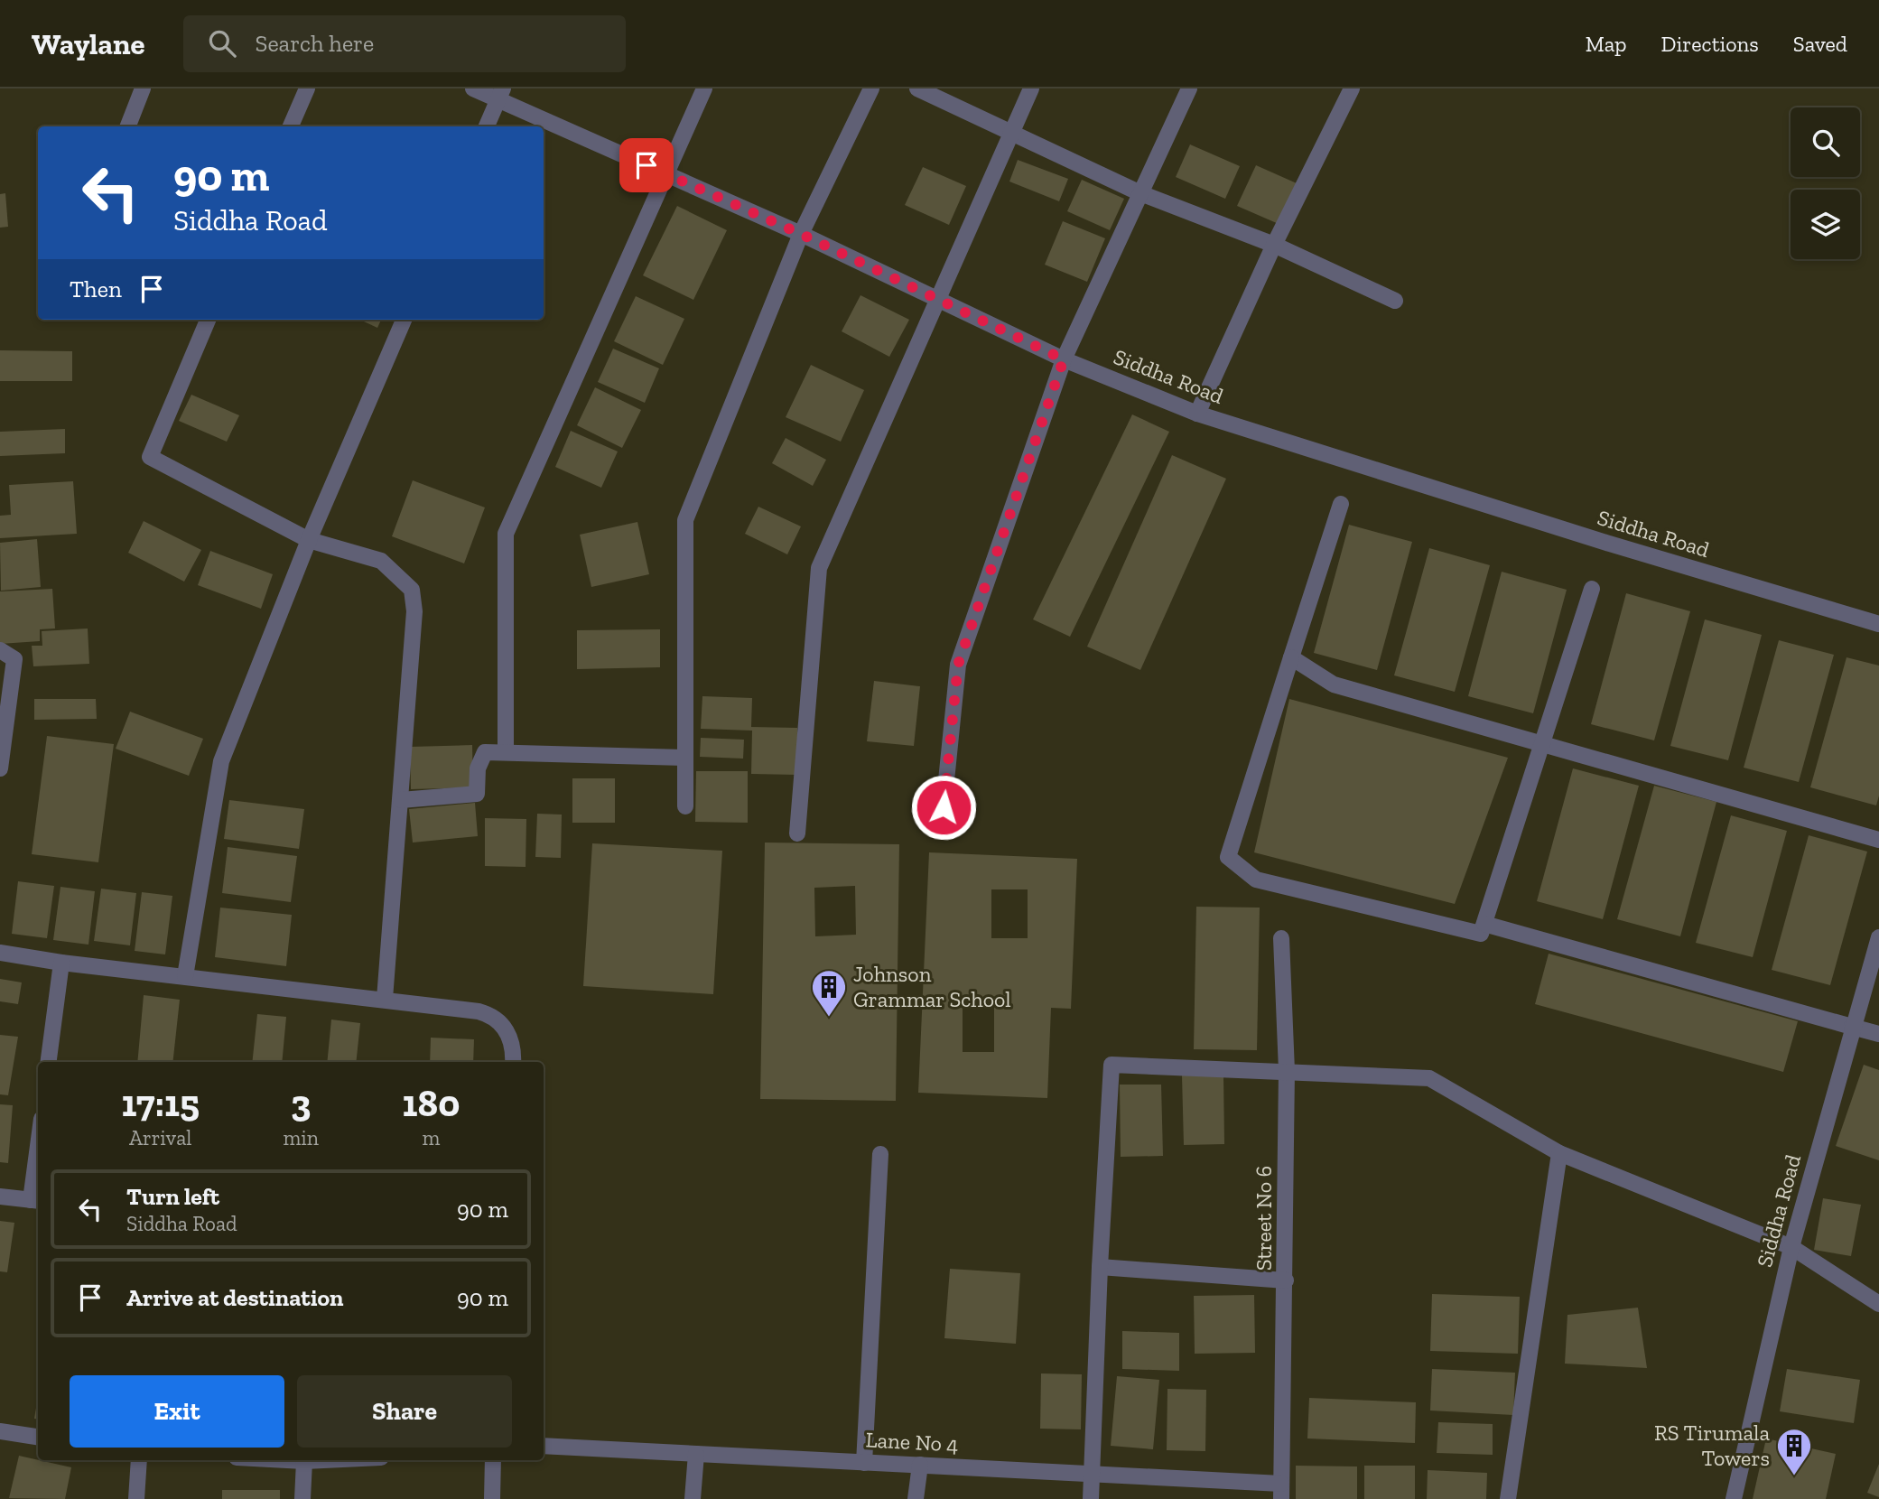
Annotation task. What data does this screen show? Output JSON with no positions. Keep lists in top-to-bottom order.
{
  "streets": {
    "street": ["Siddha Road", "Street No 6", "Lane No 4"]
  },
  "crossings": [
    ["Street No 6", "Lane No 4"]
  ],
  "places": {
    "building": ["Johnson Grammar School", "RS Tirumala Towers"]
  },
  "page": {
    "header": "Waylane",
    "search": "Search here",
    "nav": ["Map", "Directions", "Saved"],
    "turn": ["90 m", "Siddha Road"],
    "then": "Then",
    "eta": [
      "17:15",
      "Arrival",
      "3",
      "min",
      "180",
      "m"
    ],
    "list": [
      {
        "name": "Turn left",
        "note": "Siddha Road",
        "value": "90 m"
      },
      {
        "name": "Arrive at destination",
        "value": "90 m"
      }
    ],
    "buttons": ["Exit", "Share"]
  }
}
